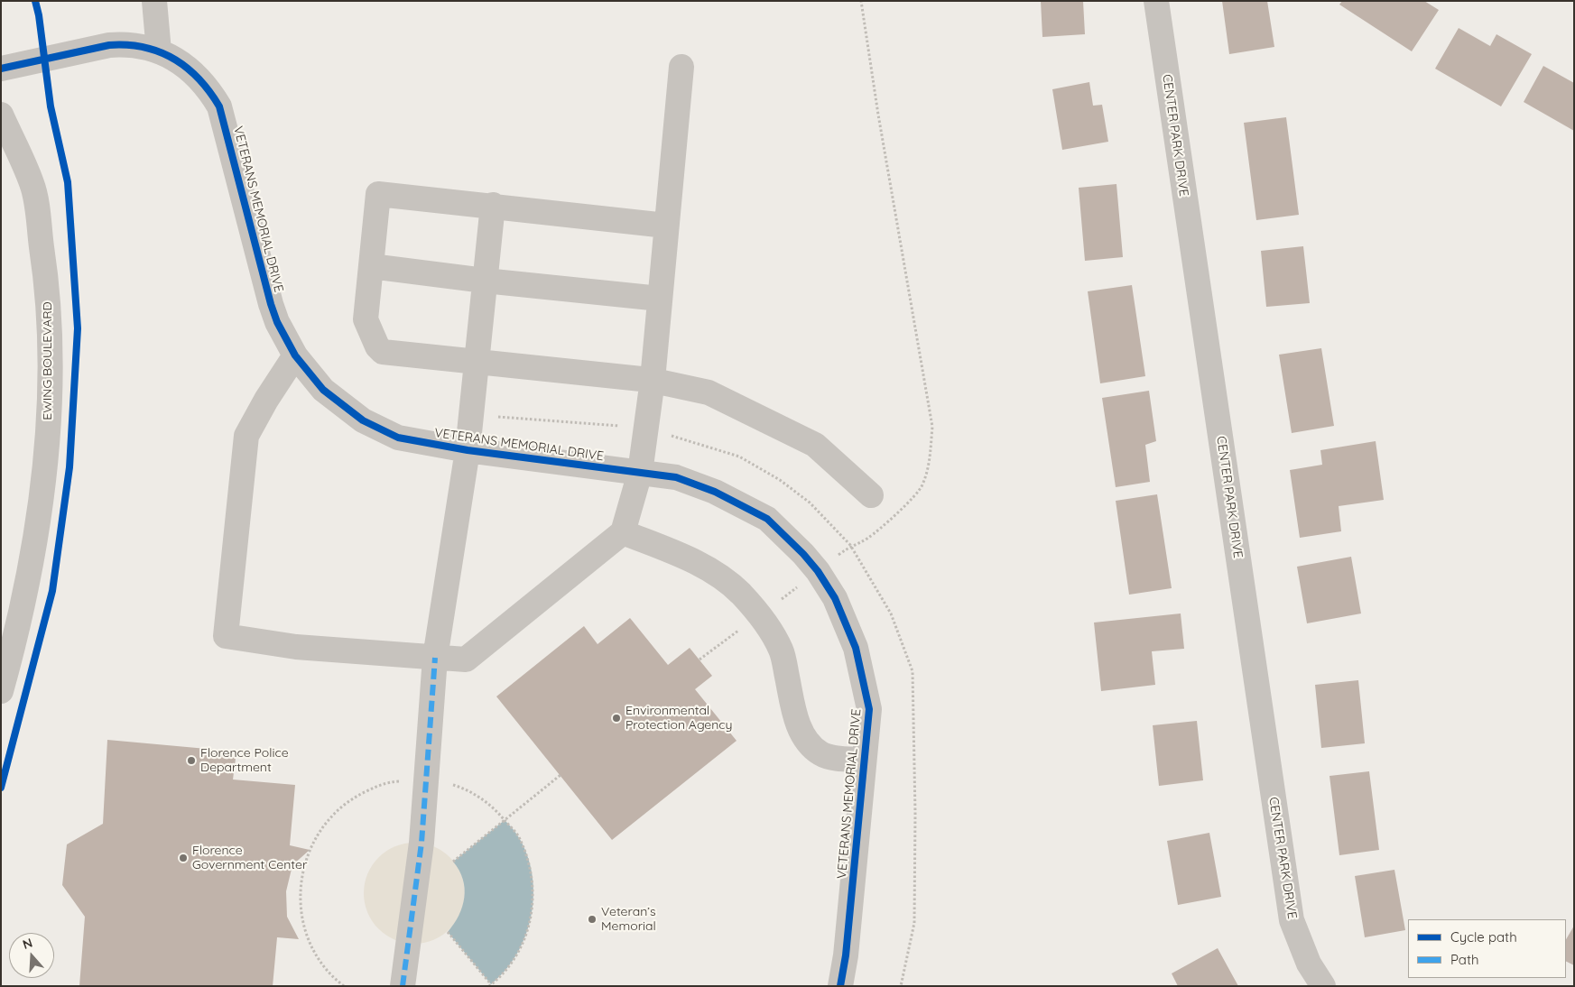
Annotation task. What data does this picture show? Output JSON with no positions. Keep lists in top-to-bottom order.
{
  "streets": {
    "street": ["CENTER PARK DRIVE", "VETERANS MEMORIAL DRIVE", "EWING BOULEVARD"]
  },
  "places": [
    "Environmental Protection Agency",
    "Florence Police Department",
    "Florence Government Center",
    "Veteran’s Memorial"
  ],
  "legend": ["Cycle path", "Path"],
  "north": "top"
}
